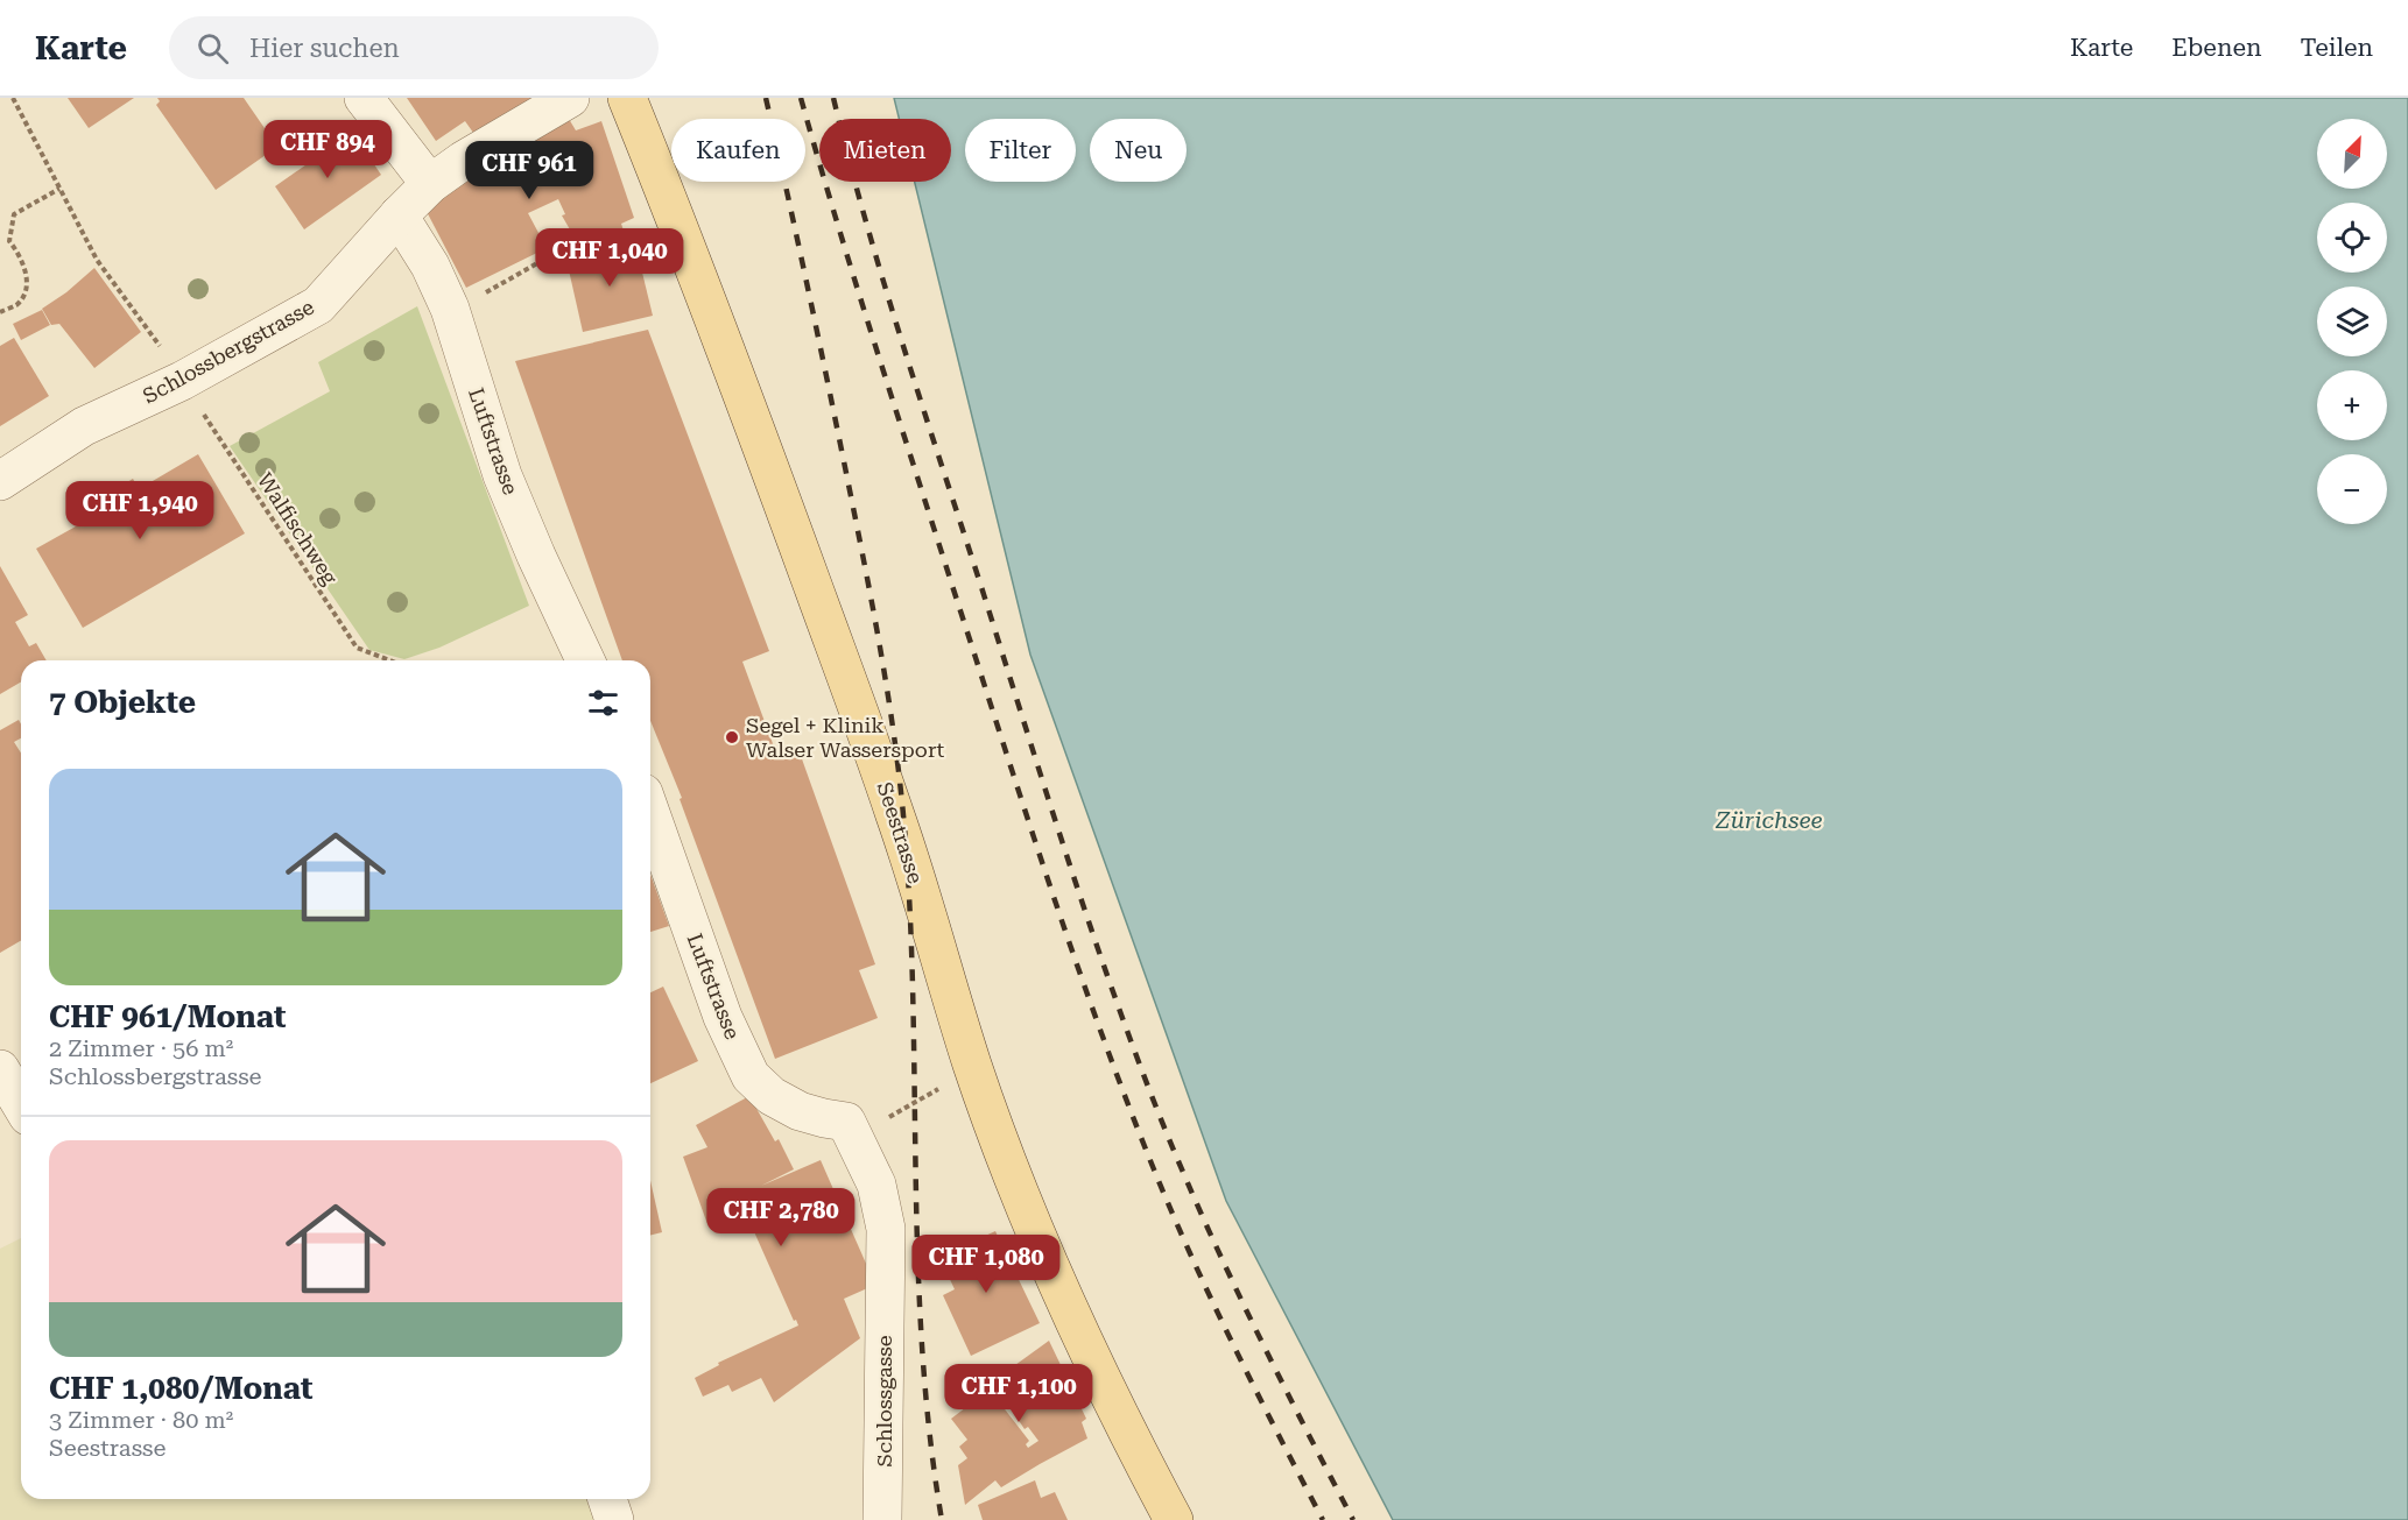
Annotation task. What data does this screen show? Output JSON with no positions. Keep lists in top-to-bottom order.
{
  "streets": {
    "main road": ["Seestrasse"],
    "street": ["Schlossbergstrasse", "Luftstrasse", "Schlossgasse"],
    "path": ["Walfischweg"]
  },
  "crossings": [
    ["Schlossbergstrasse", "Luftstrasse"],
    ["Schlossbergstrasse", "Walfischweg"],
    ["Luftstrasse", "Schlossgasse"]
  ],
  "water": ["Zürichsee"],
  "places": ["Segel + Klinik Walser Wassersport"],
  "north": "top right",
  "page": {
    "header": "Karte",
    "search": "Hier suchen",
    "nav": ["Karte", "Ebenen", "Teilen"],
    "map_buttons": ["+", "−"],
    "chip": [
      "Kaufen",
      "Mieten",
      "Filter",
      "Neu"
    ],
    "price": [
      "CHF 894",
      "CHF 961",
      "CHF 1,040",
      "CHF 1,940",
      "CHF 2,780",
      "CHF 1,080",
      "CHF 1,100"
    ],
    "heading": "7 Objekte",
    "list": [
      {
        "name": "CHF 961/Monat",
        "note": "2 Zimmer · 56 m² · Schlossbergstrasse"
      },
      {
        "name": "CHF 1,080/Monat",
        "note": "3 Zimmer · 80 m² · Seestrasse"
      }
    ]
  }
}
